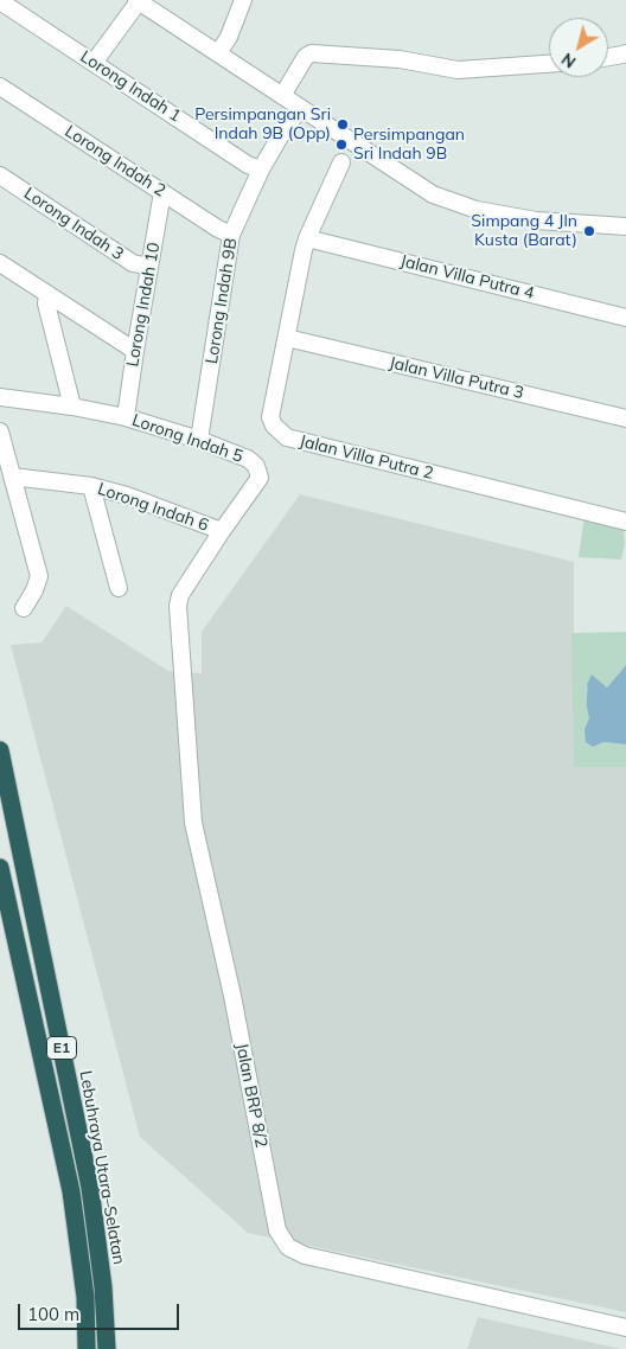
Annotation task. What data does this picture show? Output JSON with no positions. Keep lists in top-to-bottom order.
{
  "streets": {
    "highway": ["E1", "Lebuhraya Utara–Selatan"],
    "street": [
      "Lorong Indah 1",
      "Lorong Indah 2",
      "Lorong Indah 3",
      "Jalan Villa Putra 4",
      "Lorong Indah 9B",
      "Lorong Indah 10",
      "Jalan Villa Putra 3",
      "Lorong Indah 5",
      "Jalan Villa Putra 2",
      "Lorong Indah 6",
      "Jalan BRP 8/2"
    ]
  },
  "crossings": [
    ["Lorong Indah 1", "Lorong Indah 9B"],
    ["Lorong Indah 2", "Lorong Indah 9B"],
    ["Lorong Indah 2", "Lorong Indah 10"],
    ["Lorong Indah 3", "Lorong Indah 10"],
    ["Jalan Villa Putra 4", "Jalan Villa Putra 2"],
    ["Lorong Indah 9B", "Lorong Indah 5"],
    ["Lorong Indah 10", "Lorong Indah 5"],
    ["Jalan Villa Putra 3", "Jalan Villa Putra 2"],
    ["Lorong Indah 5", "Lorong Indah 6"],
    ["Lorong Indah 5", "Jalan BRP 8/2"]
  ],
  "places": ["Persimpangan Sri Indah 9B (Opp)", "Persimpangan Sri Indah 9B", "Simpang 4 Jln Kusta (Barat)"],
  "scale_bar": "100 m",
  "north": "bottom left"
}
